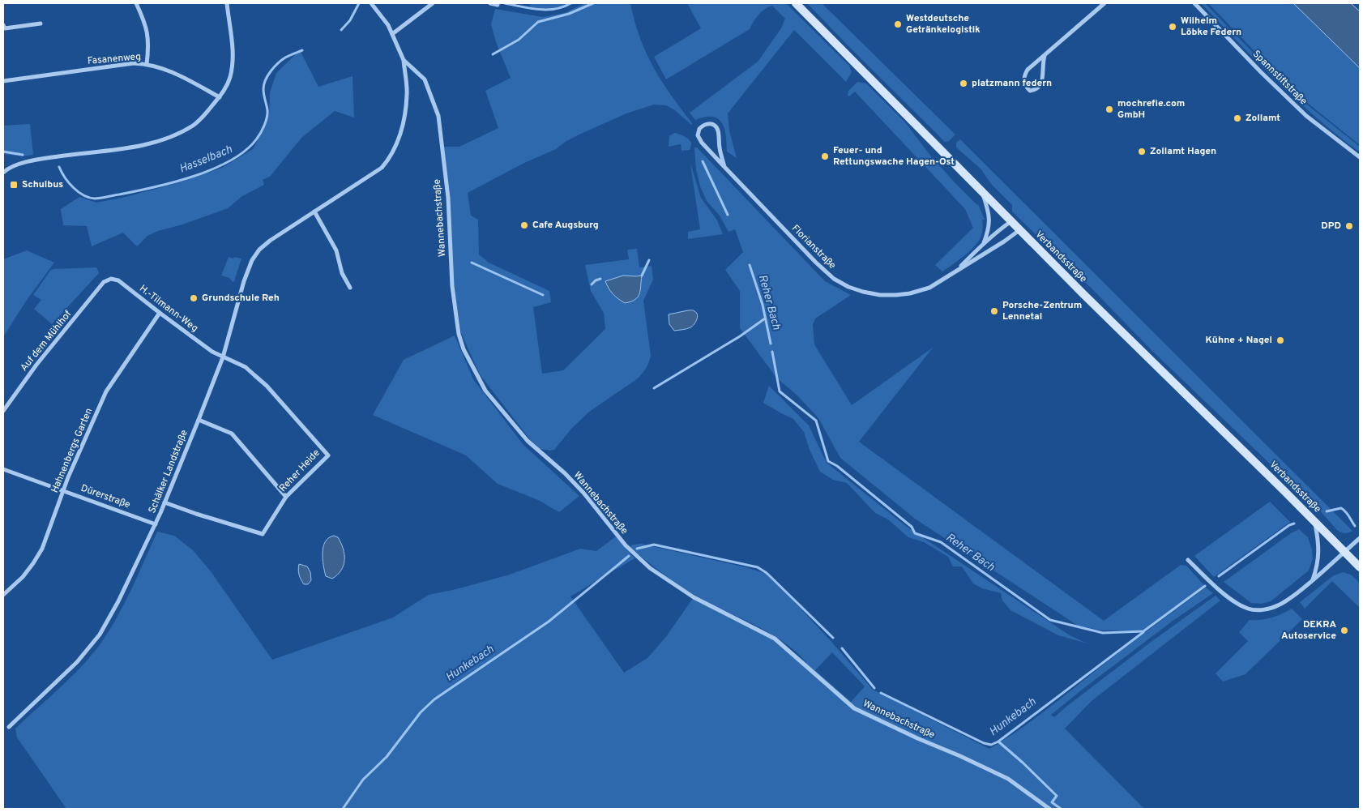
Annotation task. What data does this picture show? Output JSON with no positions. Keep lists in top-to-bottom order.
{
  "streets": {
    "main road": ["Verbandsstraße"],
    "street": [
      "Fasanenweg",
      "Spannstiftstraße",
      "Wannebachstraße",
      "Florianstraße",
      "H.-Tilmann-Weg",
      "Auf dem Mühlhof",
      "Hahnenbergs Garten",
      "Reher Heide",
      "Schälker Landstraße",
      "Dürerstraße"
    ]
  },
  "crossings": [
    ["Wannebachstraße", "Schälker Landstraße"],
    ["Florianstraße", "Verbandsstraße"],
    ["H.-Tilmann-Weg", "Auf dem Mühlhof"],
    ["H.-Tilmann-Weg", "Hahnenbergs Garten"],
    ["H.-Tilmann-Weg", "Reher Heide"],
    ["H.-Tilmann-Weg", "Schälker Landstraße"],
    ["Hahnenbergs Garten", "Dürerstraße"],
    ["Reher Heide", "Schälker Landstraße"],
    ["Schälker Landstraße", "Dürerstraße"]
  ],
  "water": ["Hasselbach", "Reher Bach", "Hunkebach"],
  "places": {
    "other": [
      "Westdeutsche Getränkelogistik",
      "Wilhelm Löbke Federn",
      "platzmann federn",
      "mochrefie.com GmbH",
      "Zollamt",
      "Zollamt Hagen",
      "Feuer- und Rettungswache Hagen-Ost",
      "Cafe Augsburg",
      "DPD",
      "Grundschule Reh",
      "Porsche-Zentrum Lennetal",
      "Kühne + Nagel",
      "DEKRA Autoservice"
    ],
    "transit": ["Schulbus"]
  }
}
